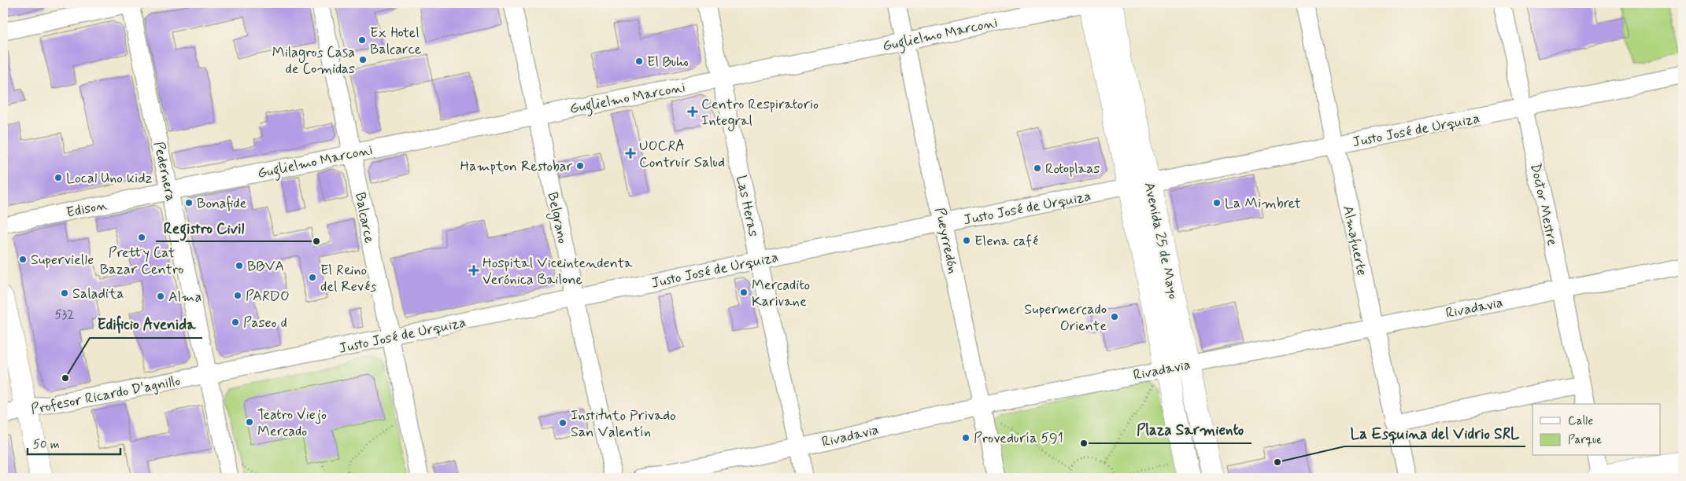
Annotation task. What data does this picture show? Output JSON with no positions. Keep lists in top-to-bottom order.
{
  "streets": {
    "main road": ["Avenida 25 de Mayo"],
    "street": [
      "Guglielmo Marconi",
      "Justo José de Urquiza",
      "Pedernera",
      "Doctor Mestre",
      "Las Heras",
      "Edison",
      "Balcarce",
      "Belgrano",
      "Pueyrredón",
      "Almafuerte",
      "Rivadavia",
      "Profesor Ricardo D'agnillo"
    ]
  },
  "crossings": [
    ["Guglielmo Marconi", "Pedernera"],
    ["Guglielmo Marconi", "Las Heras"],
    ["Guglielmo Marconi", "Edison"],
    ["Guglielmo Marconi", "Balcarce"],
    ["Guglielmo Marconi", "Belgrano"],
    ["Guglielmo Marconi", "Pueyrredón"],
    ["Justo José de Urquiza", "Pedernera"],
    ["Justo José de Urquiza", "Doctor Mestre"],
    ["Justo José de Urquiza", "Las Heras"],
    ["Justo José de Urquiza", "Balcarce"],
    ["Justo José de Urquiza", "Belgrano"],
    ["Justo José de Urquiza", "Pueyrredón"],
    ["Justo José de Urquiza", "Avenida 25 de Mayo"],
    ["Justo José de Urquiza", "Almafuerte"],
    ["Justo José de Urquiza", "Profesor Ricardo D'agnillo"],
    ["Pedernera", "Edison"],
    ["Pedernera", "Profesor Ricardo D'agnillo"],
    ["Doctor Mestre", "Rivadavia"],
    ["Las Heras", "Rivadavia"],
    ["Pueyrredón", "Rivadavia"],
    ["Avenida 25 de Mayo", "Rivadavia"],
    ["Almafuerte", "Rivadavia"]
  ],
  "places": {
    "other": [
      "Ex Hotel Balcarce",
      "Milagros Casa de Comidas",
      "El Buho",
      "Hampton Restobar",
      "Rotoplaas",
      "Local Uno kidz",
      "Bonafide",
      "La Mimbret",
      "Pretty Cat Bazar Centro",
      "Elena café",
      "Registro Civil",
      "Supervielle",
      "BBVA",
      "El Reino del Revés",
      "Mercadito Karivane",
      "Saladita",
      "PARDO",
      "Alma",
      "Supermercado Oriente",
      "Paseo d",
      "Edificio Avenida",
      "Teatro Viejo Mercado",
      "Instituto Privado San Valentín",
      "Proveduría 591",
      "Plaza Sarmiento",
      "La Esquina del Vidrio SRL"
    ],
    "health": ["Centro Respiratorio Integral", "UOCRA Contruir Salud", "Hospital Viceintendenta Verónica Bailone"]
  },
  "house_numbers": ["532"],
  "legend": ["Calle", "Parque"],
  "scale_bar": "50 m"
}
